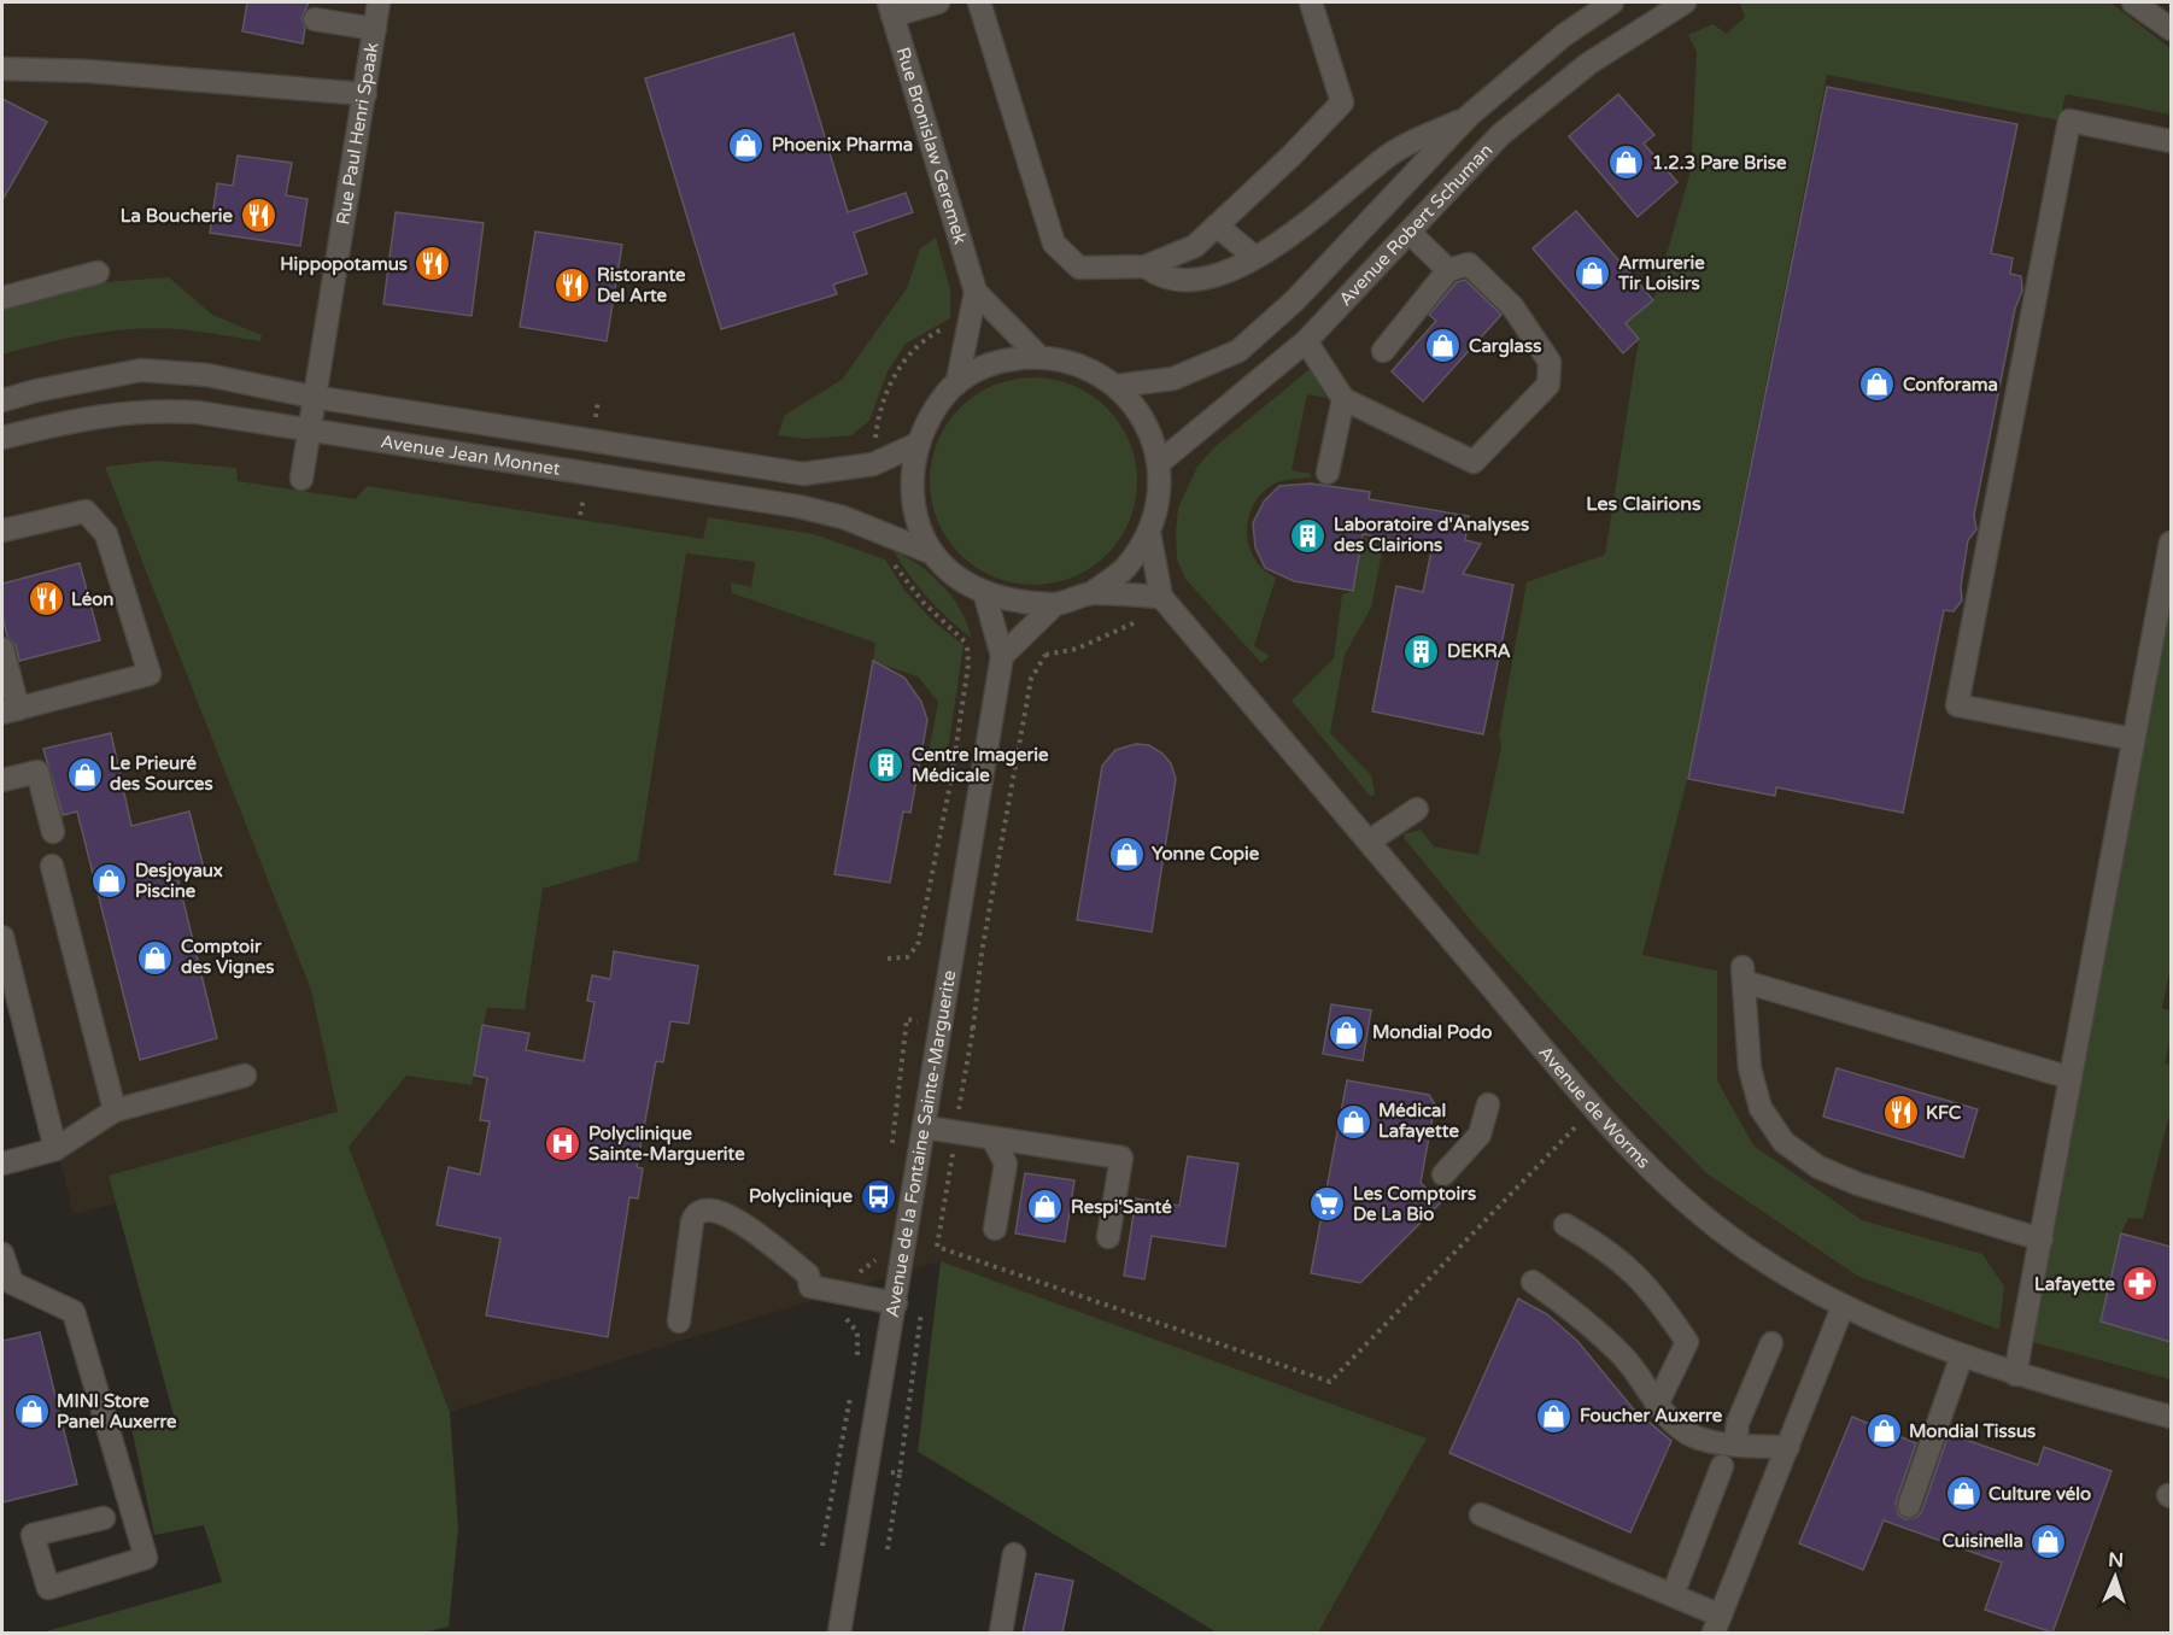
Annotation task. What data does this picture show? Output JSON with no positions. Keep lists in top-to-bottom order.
{
  "streets": {
    "street": [
      "Rue Paul Henri Spaak",
      "Rue Bronislaw Geremek",
      "Avenue Robert Schuman",
      "Avenue Jean Monnet",
      "Avenue de Worms",
      "Avenue de la Fontaine Sainte-Marguerite"
    ]
  },
  "crossings": [
    ["Rue Paul Henri Spaak", "Avenue Jean Monnet"],
    ["Rue Bronislaw Geremek", "Avenue Robert Schuman"],
    ["Rue Bronislaw Geremek", "Avenue Jean Monnet"],
    ["Rue Bronislaw Geremek", "Avenue de Worms"],
    ["Rue Bronislaw Geremek", "Avenue de la Fontaine Sainte-Marguerite"],
    ["Avenue Robert Schuman", "Avenue Jean Monnet"],
    ["Avenue Robert Schuman", "Avenue de Worms"],
    ["Avenue Robert Schuman", "Avenue de la Fontaine Sainte-Marguerite"],
    ["Avenue Jean Monnet", "Avenue de Worms"],
    ["Avenue Jean Monnet", "Avenue de la Fontaine Sainte-Marguerite"],
    ["Avenue de Worms", "Avenue de la Fontaine Sainte-Marguerite"]
  ],
  "districts": ["Les Clairions"],
  "places": {
    "shop": [
      "Phoenix Pharma",
      "1.2.3 Pare Brise",
      "Armurerie Tir Loisirs",
      "Carglass",
      "Conforama",
      "Le Prieuré des Sources",
      "Yonne Copie",
      "Desjoyaux Piscine",
      "Comptoir des Vignes",
      "Mondial Podo",
      "Médical Lafayette",
      "Respi'Santé",
      "MINI Store Panel Auxerre",
      "Foucher Auxerre",
      "Mondial Tissus",
      "Culture vélo",
      "Cuisinella"
    ],
    "restaurant": [
      "La Boucherie",
      "Hippopotamus",
      "Ristorante Del Arte",
      "Léon",
      "KFC"
    ],
    "building": ["Laboratoire d'Analyses des Clairions", "DEKRA", "Centre Imagerie Médicale"],
    "hospital": ["Polyclinique Sainte-Marguerite"],
    "bus stop": ["Polyclinique"],
    "supermarket": ["Les Comptoirs De La Bio"],
    "pharmacy": ["Lafayette"]
  },
  "north": "top"
}
